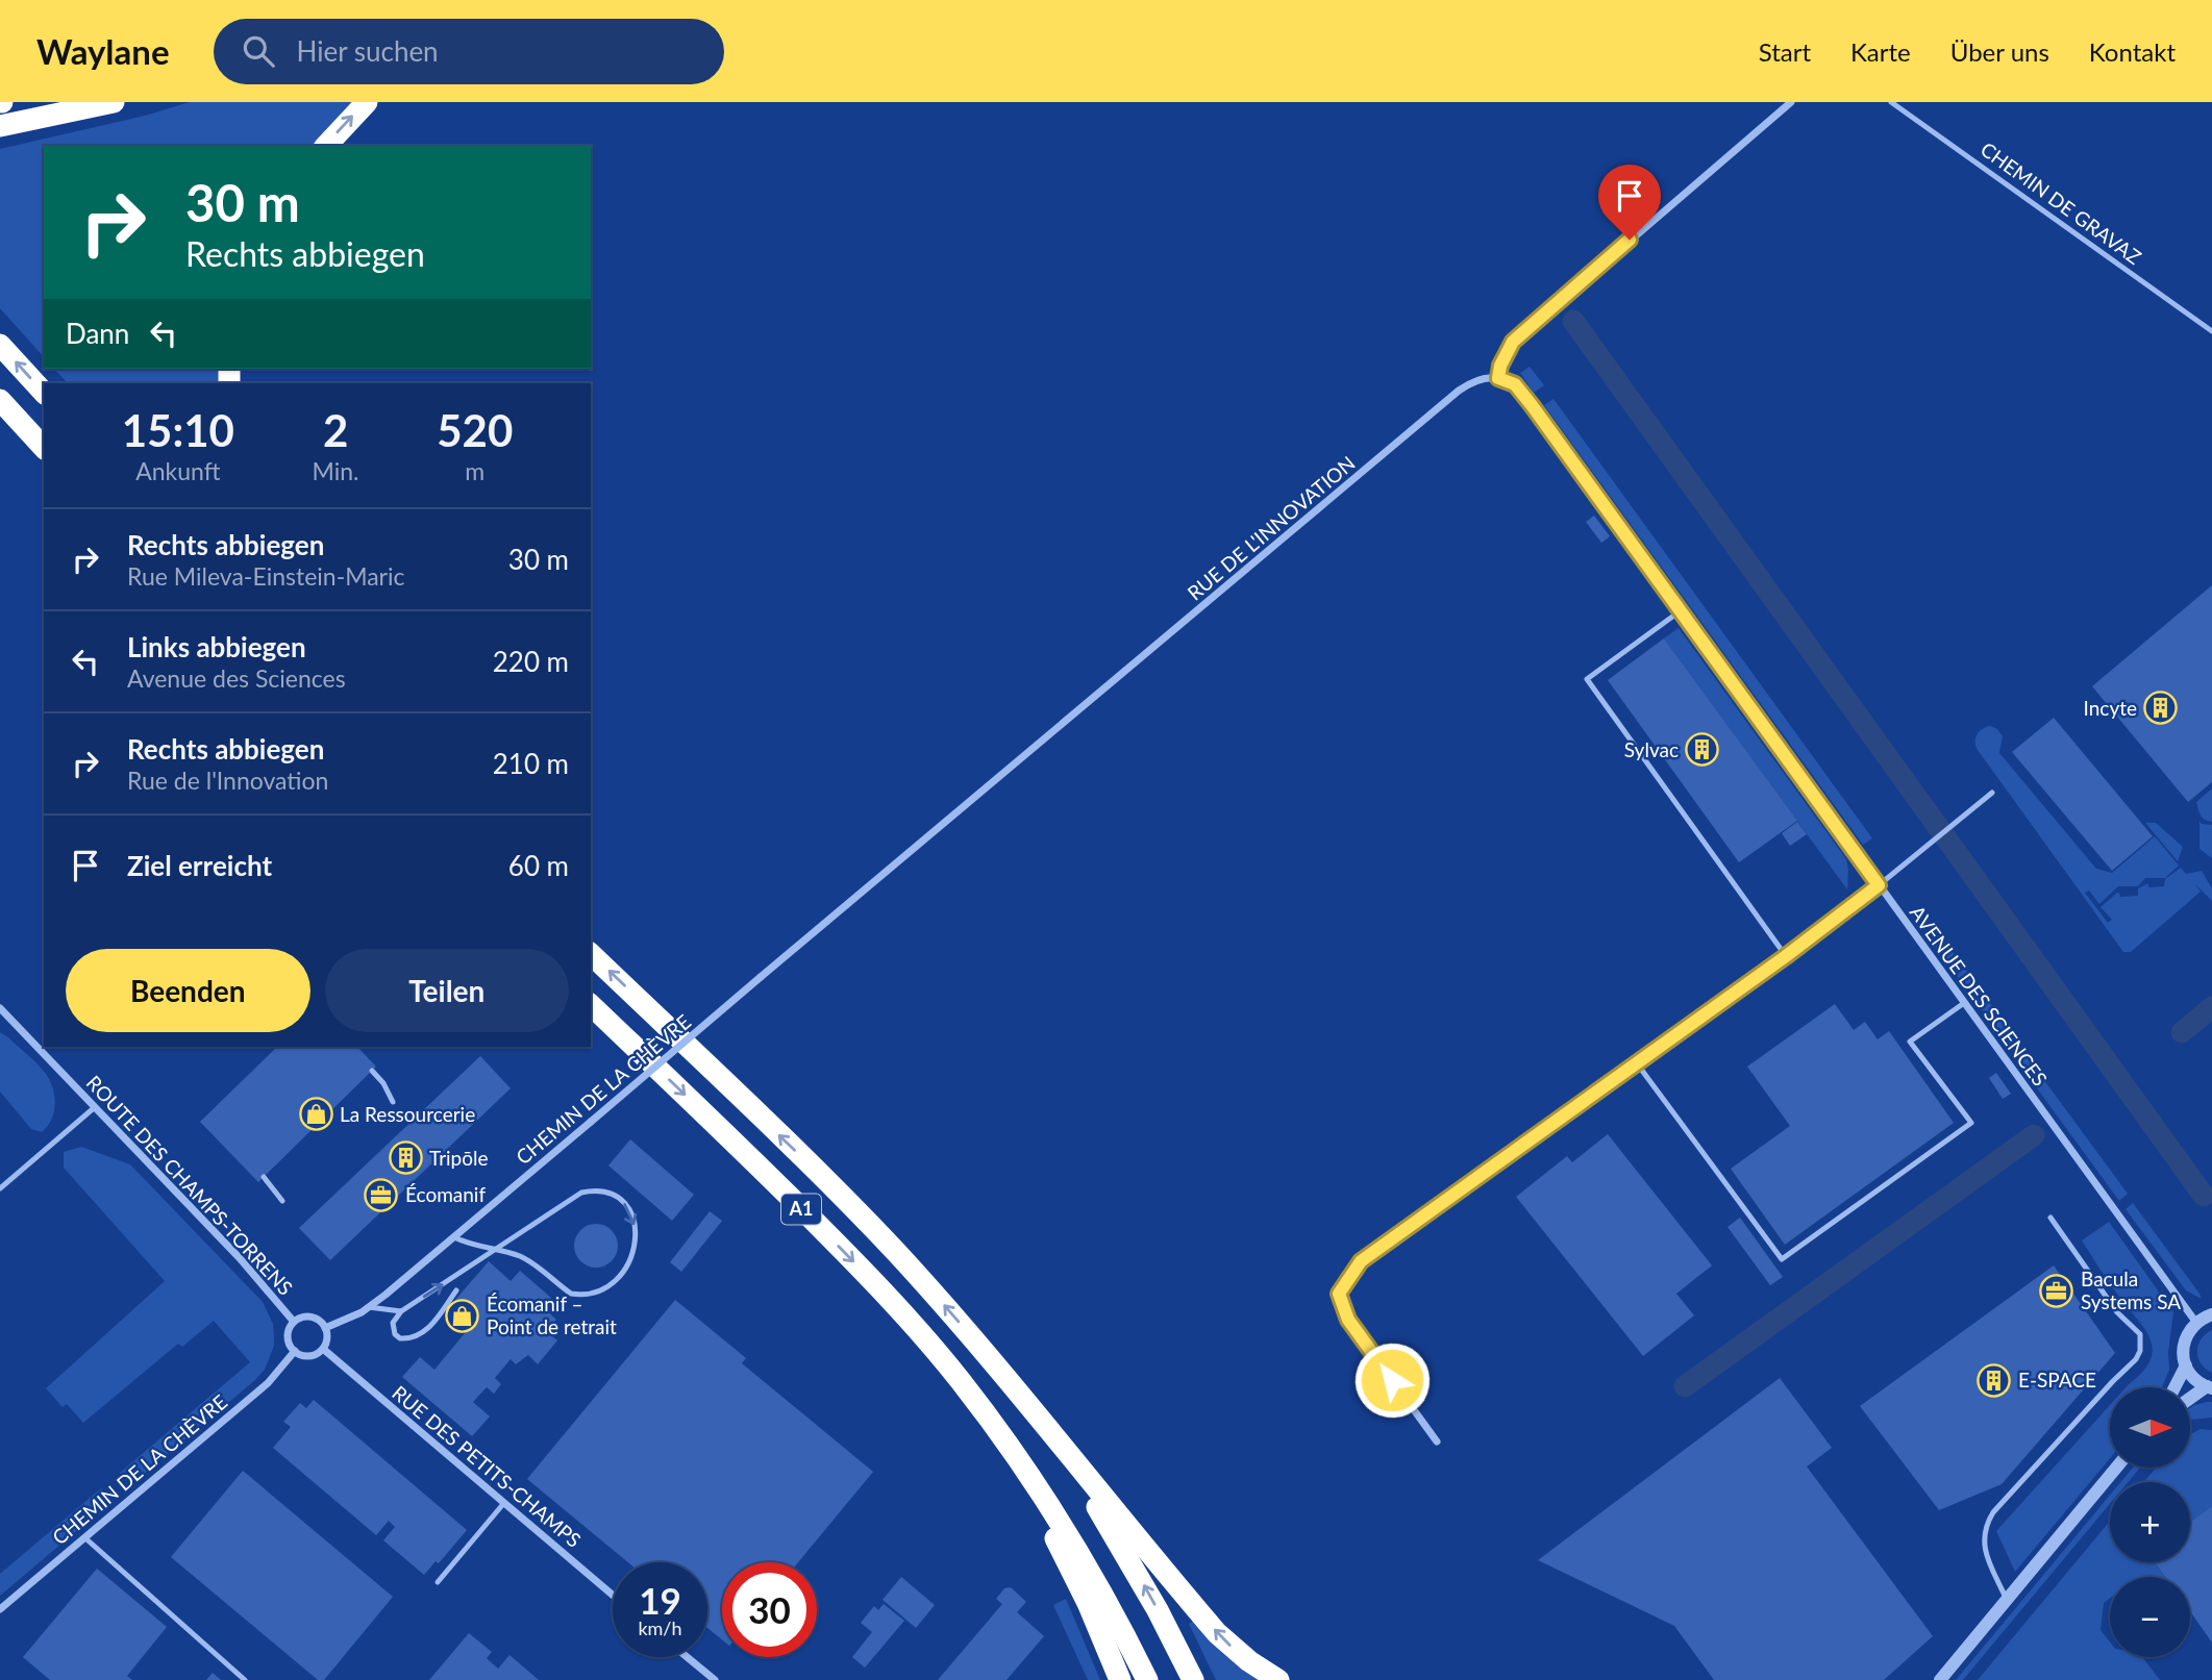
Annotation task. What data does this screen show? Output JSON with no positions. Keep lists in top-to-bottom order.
{
  "streets": {
    "highway": ["A1"],
    "street": [
      "RUE DE L'INNOVATION",
      "AVENUE DES SCIENCES",
      "CHEMIN DE LA CHÈVRE",
      "ROUTE DES CHAMPS-TORRENS",
      "RUE DES PETITS-CHAMPS"
    ],
    "lane": ["CHEMIN DE GRAVAZ"]
  },
  "crossings": [
    ["RUE DE L'INNOVATION", "AVENUE DES SCIENCES"],
    ["RUE DE L'INNOVATION", "CHEMIN DE LA CHÈVRE"],
    ["CHEMIN DE LA CHÈVRE", "ROUTE DES CHAMPS-TORRENS"],
    ["CHEMIN DE LA CHÈVRE", "RUE DES PETITS-CHAMPS"],
    ["ROUTE DES CHAMPS-TORRENS", "RUE DES PETITS-CHAMPS"]
  ],
  "places": {
    "building": [
      "Incyte",
      "Sylvac",
      "Tripōle",
      "E-SPACE"
    ],
    "shop": ["La Ressourcerie", "Écomanif – Point de retrait"],
    "office": ["Écomanif", "Bacula Systems SA"]
  },
  "north": "right",
  "page": {
    "header": "Waylane",
    "search": "Hier suchen",
    "nav": [
      "Start",
      "Karte",
      "Über uns",
      "Kontakt"
    ],
    "turn": ["30 m", "Rechts abbiegen"],
    "then": "Dann",
    "eta": [
      "15:10",
      "Ankunft",
      "2",
      "Min.",
      "520",
      "m"
    ],
    "list": [
      {
        "name": "Rechts abbiegen",
        "note": "Rue Mileva-Einstein-Maric",
        "value": "30 m"
      },
      {
        "name": "Links abbiegen",
        "note": "Avenue des Sciences",
        "value": "220 m"
      },
      {
        "name": "Rechts abbiegen",
        "note": "Rue de l'Innovation",
        "value": "210 m"
      },
      {
        "name": "Ziel erreicht",
        "value": "60 m"
      }
    ],
    "buttons": ["Beenden", "Teilen"],
    "map_buttons": ["+", "−"],
    "speed": "19 km/h",
    "limit": "30"
  }
}
